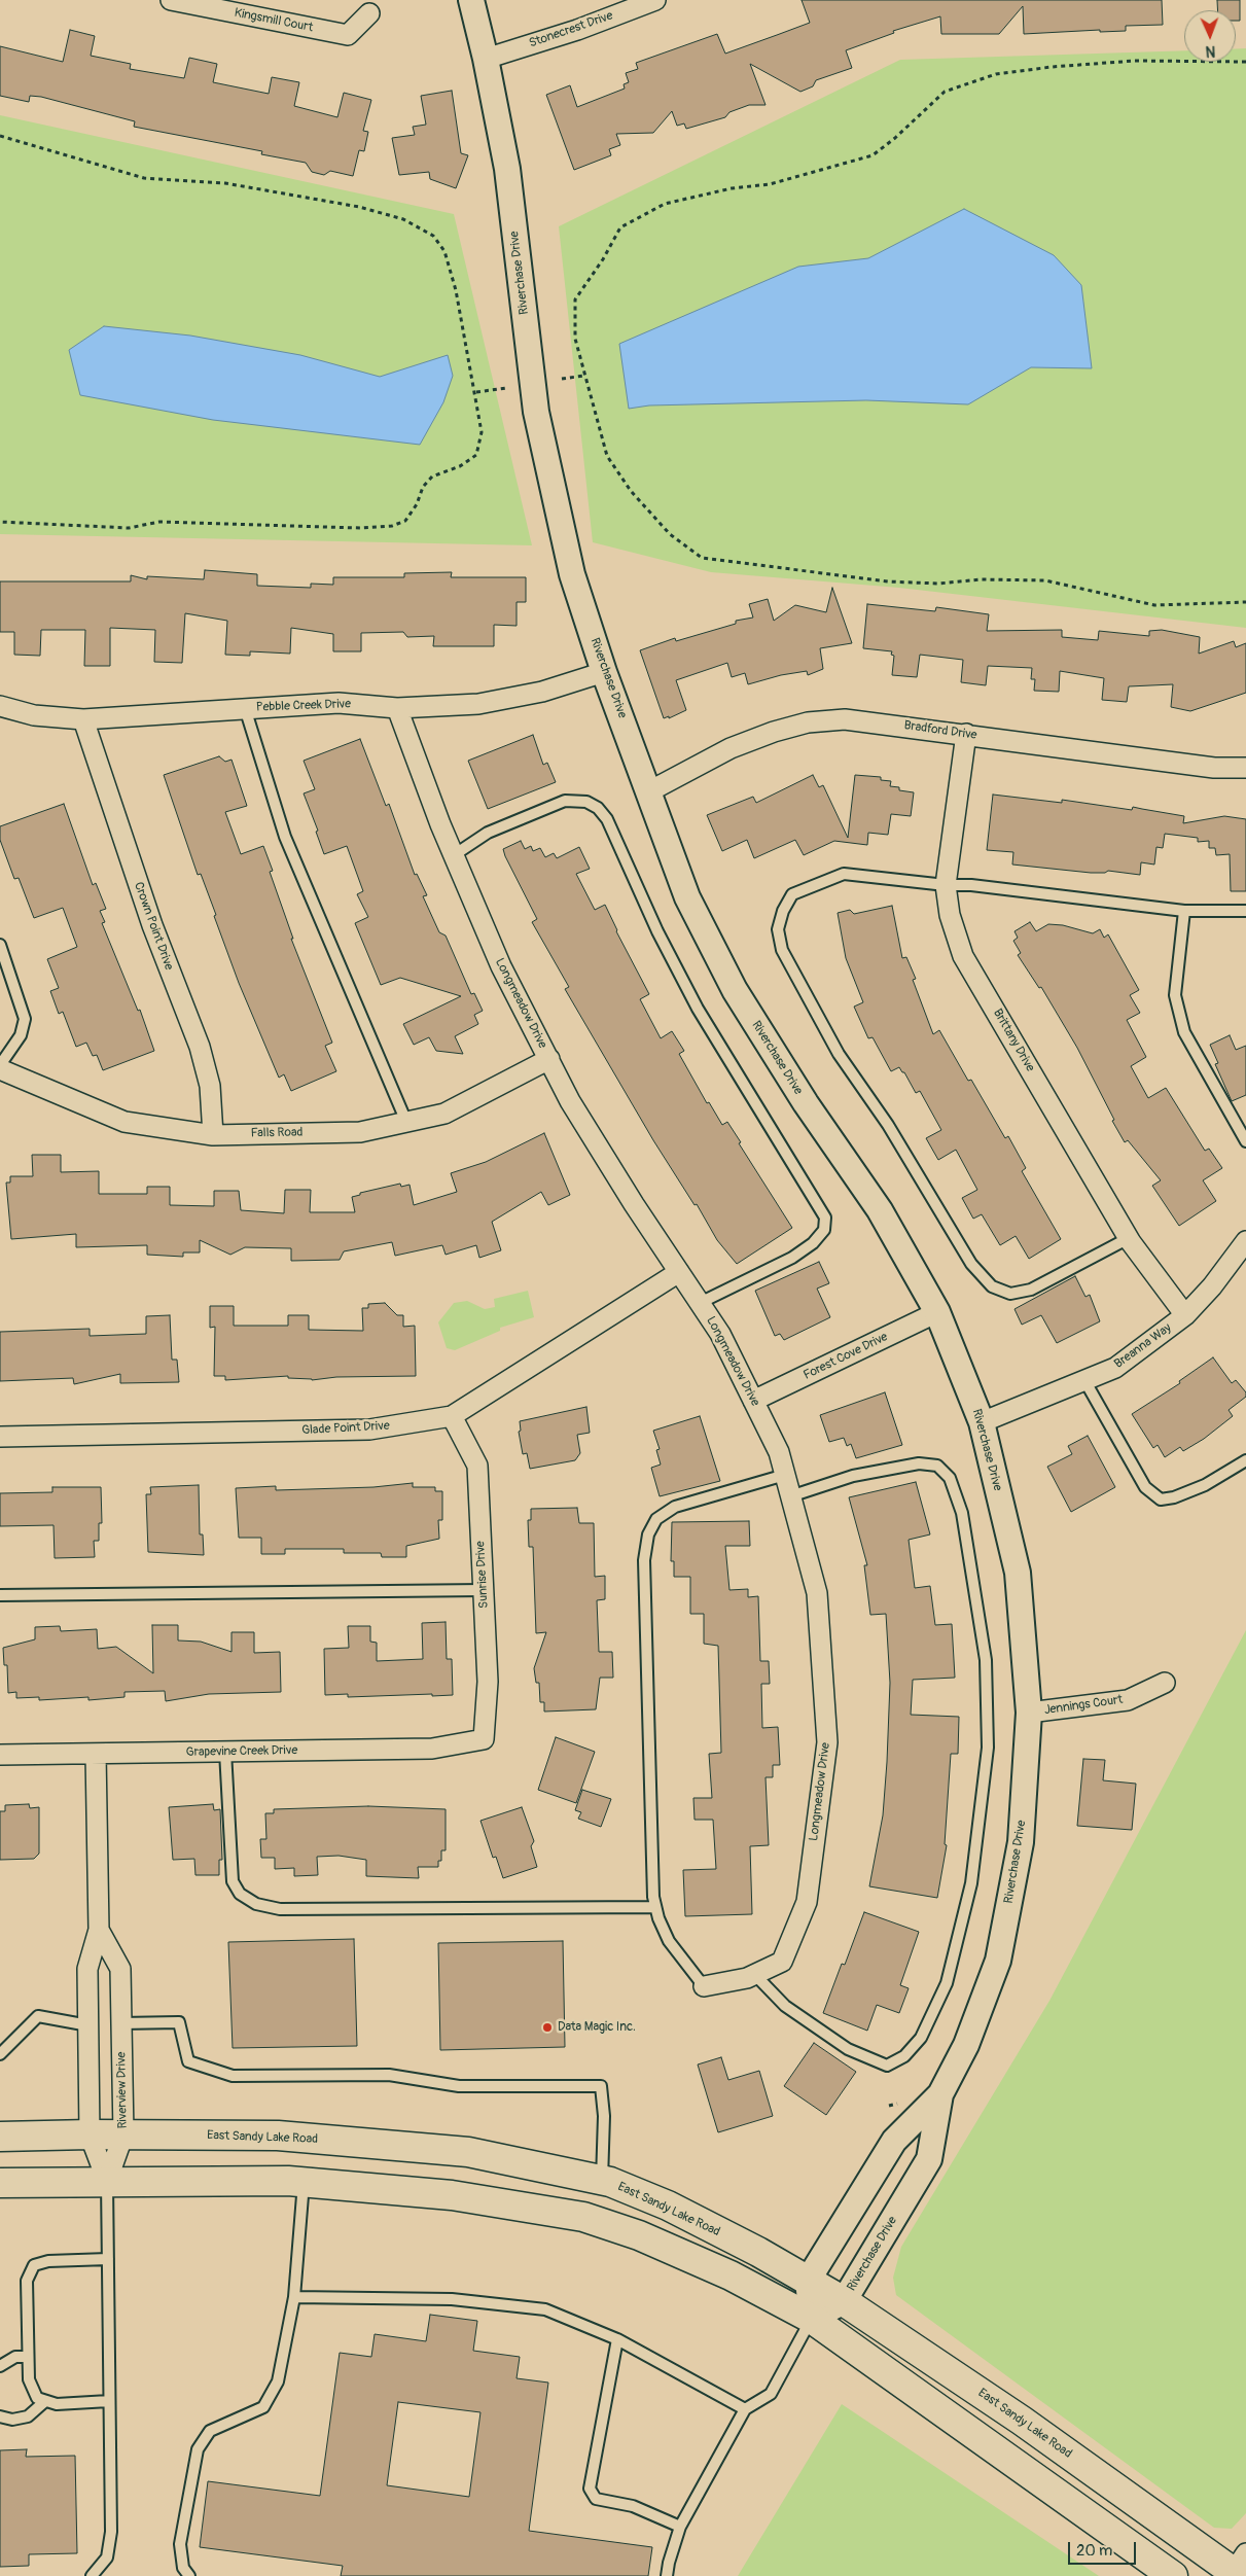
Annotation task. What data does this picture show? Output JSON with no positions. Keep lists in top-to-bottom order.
{
  "streets": {
    "main road": ["East Sandy Lake Road"],
    "street": [
      "Kingsmill Court",
      "Stonecrest Drive",
      "Riverchase Drive",
      "Pebble Creek Drive",
      "Bradford Drive",
      "Crown Point Drive",
      "Longmeadow Drive",
      "Brittany Drive",
      "Falls Road",
      "Breanna Way",
      "Forest Cove Drive",
      "Glade Point Drive",
      "Sunrise Drive",
      "Jennings Court",
      "Grapevine Creek Drive",
      "Riverview Drive"
    ]
  },
  "crossings": [
    ["Stonecrest Drive", "Riverchase Drive"],
    ["Riverchase Drive", "Pebble Creek Drive"],
    ["Riverchase Drive", "Bradford Drive"],
    ["Riverchase Drive", "Breanna Way"],
    ["Riverchase Drive", "Forest Cove Drive"],
    ["Riverchase Drive", "Jennings Court"],
    ["Riverchase Drive", "East Sandy Lake Road"],
    ["Pebble Creek Drive", "Crown Point Drive"],
    ["Pebble Creek Drive", "Longmeadow Drive"],
    ["Bradford Drive", "Brittany Drive"],
    ["Crown Point Drive", "Falls Road"],
    ["Longmeadow Drive", "Falls Road"],
    ["Longmeadow Drive", "Forest Cove Drive"],
    ["Longmeadow Drive", "Glade Point Drive"],
    ["Brittany Drive", "Breanna Way"],
    ["Glade Point Drive", "Sunrise Drive"],
    ["Sunrise Drive", "Grapevine Creek Drive"],
    ["Grapevine Creek Drive", "Riverview Drive"],
    ["Riverview Drive", "East Sandy Lake Road"]
  ],
  "places": ["Data Magic Inc."],
  "scale_bar": "20 m",
  "north": "bottom"
}
